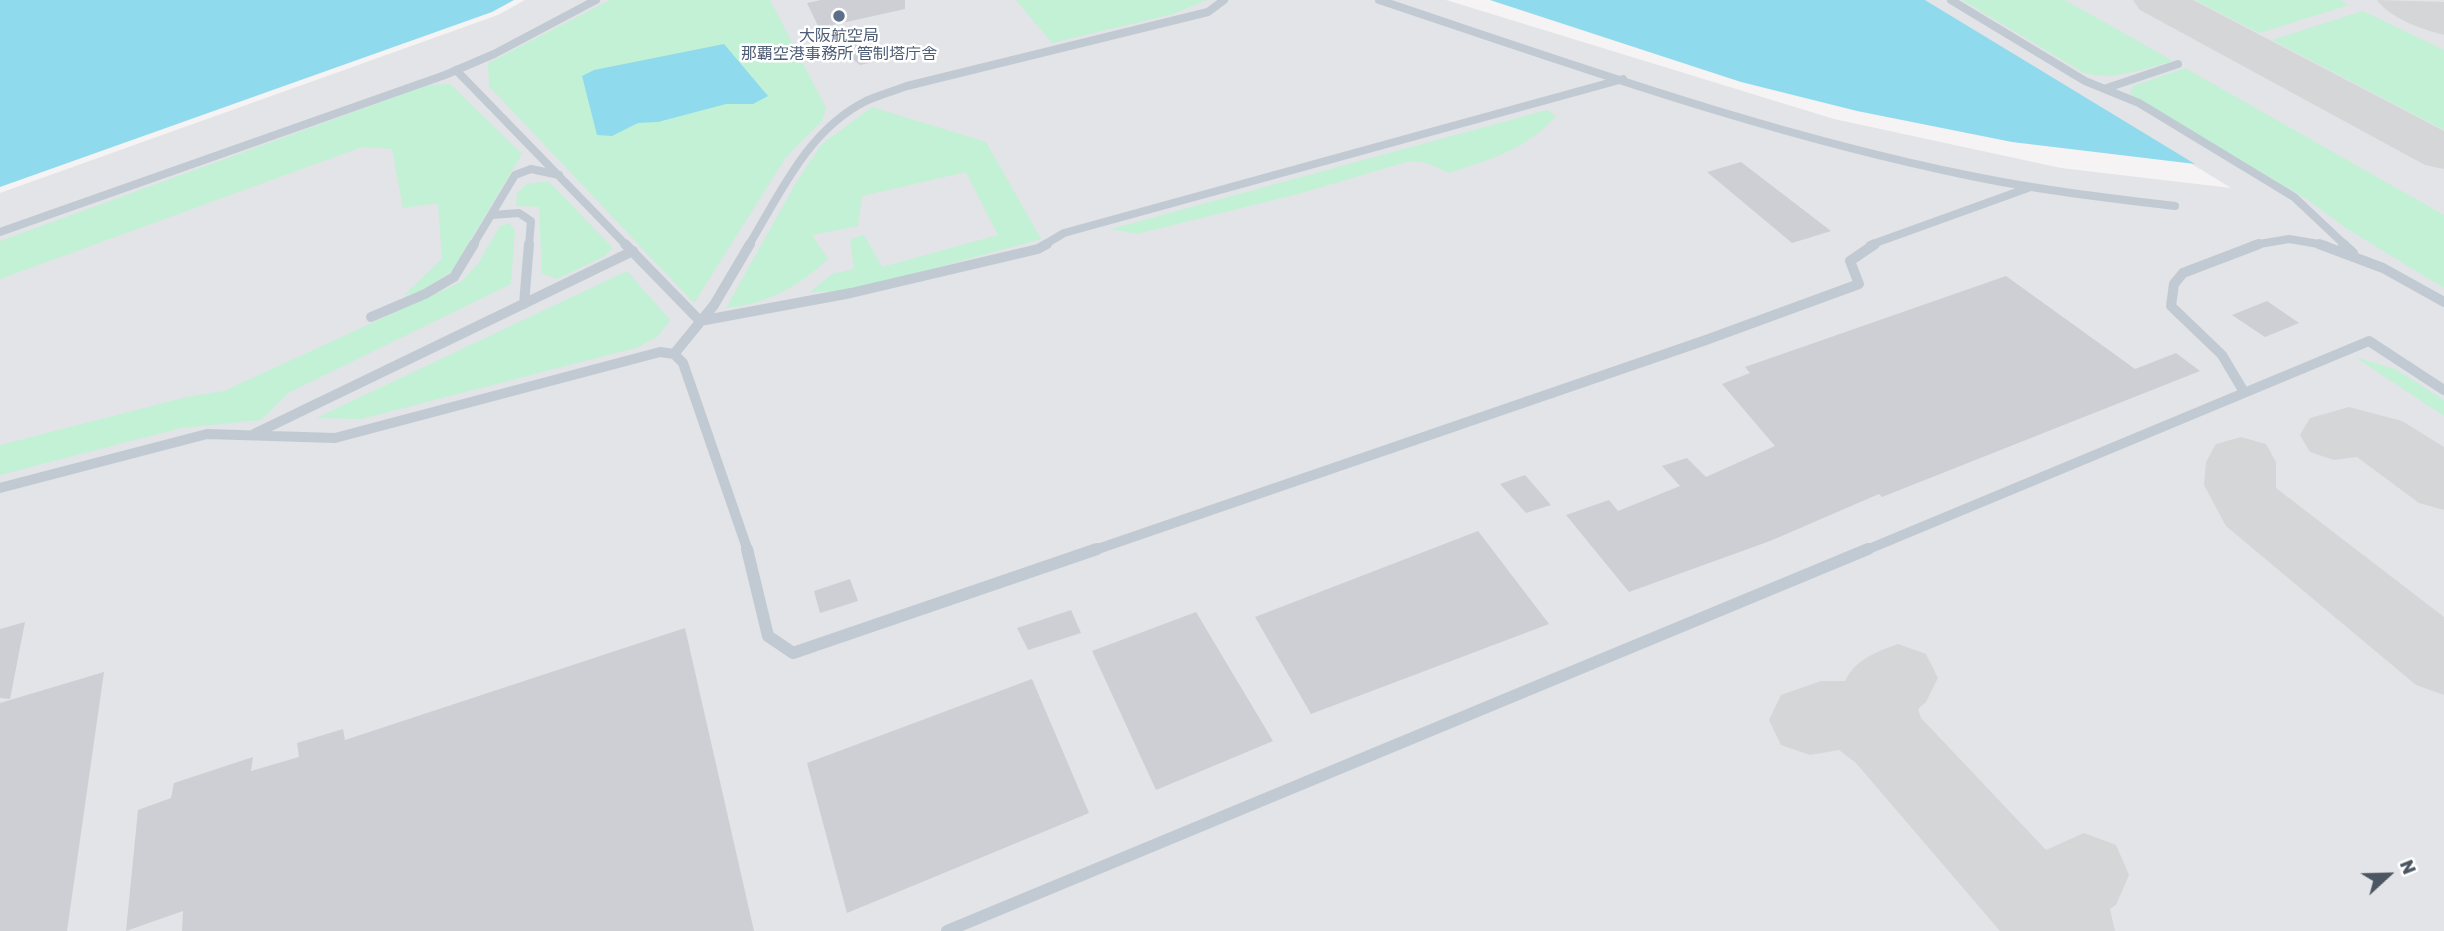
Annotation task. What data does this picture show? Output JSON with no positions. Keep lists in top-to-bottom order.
{
  "places": ["大阪航空局 那覇空港事務所 管制塔庁舎"],
  "north": "right"
}
